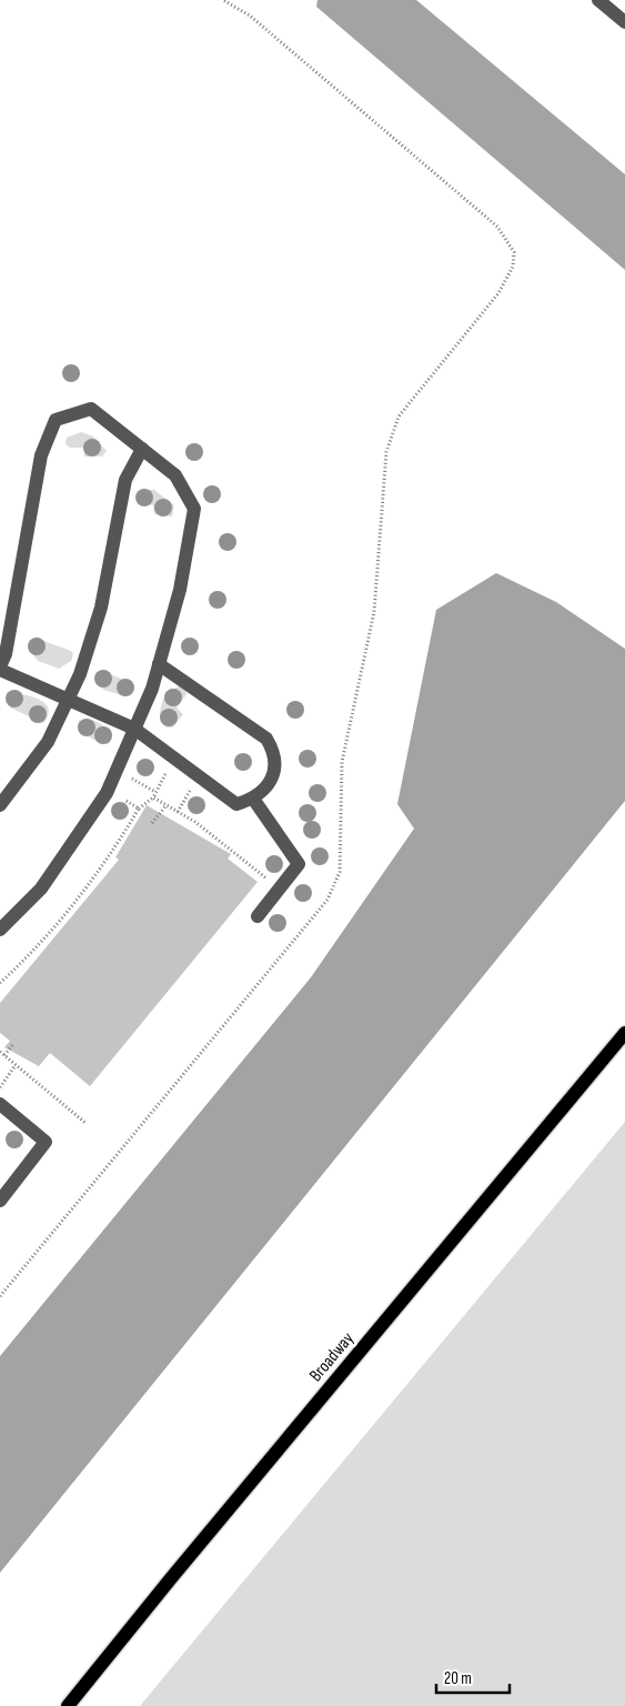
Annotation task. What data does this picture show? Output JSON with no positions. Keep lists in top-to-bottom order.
{
  "streets": {
    "main road": ["Broadway"]
  },
  "scale_bar": "20 m"
}
